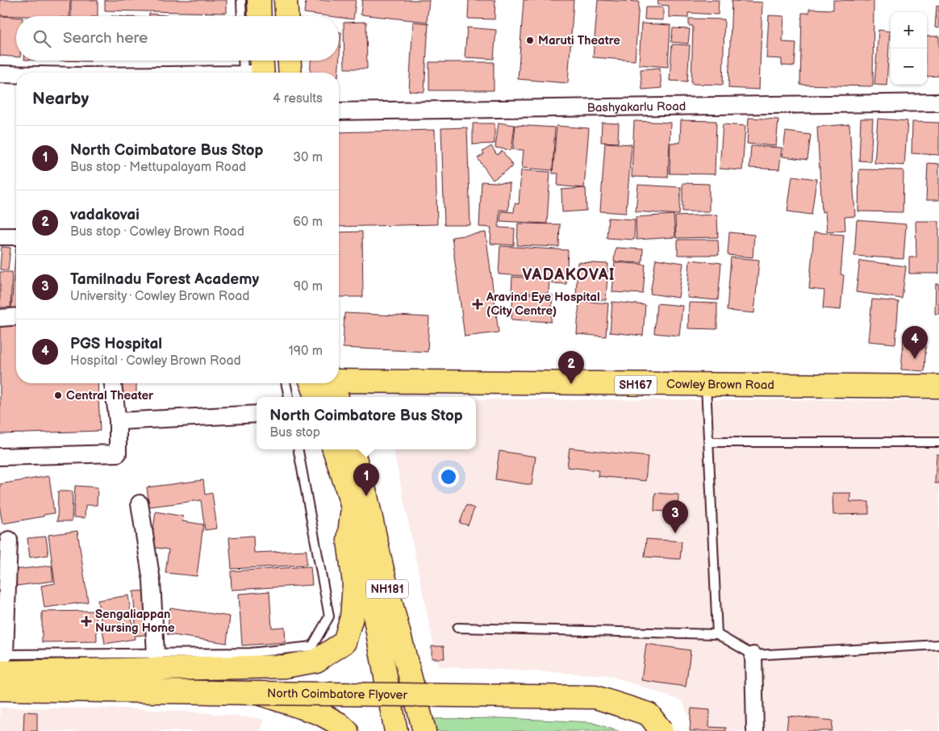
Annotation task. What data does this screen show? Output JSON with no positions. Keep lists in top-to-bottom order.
{
  "streets": {
    "main road": [
      "SH167",
      "Cowley Brown Road",
      "NH181",
      "North Coimbatore Flyover"
    ],
    "street": ["Bashyakarlu Road"]
  },
  "districts": ["VADAKOVAI"],
  "places": {
    "other": ["Maruti Theatre", "Central Theater"],
    "health": ["Aravind Eye Hospital (City Centre)", "Sengaliappan Nursing Home"]
  },
  "page": {
    "map_buttons": ["+", "−"],
    "search": "Search here",
    "heading": ["Nearby", "4 results"],
    "list": [
      {
        "mark": "1",
        "name": "North Coimbatore Bus Stop",
        "note": "Bus stop · Mettupalayam Road",
        "value": "30 m"
      },
      {
        "mark": "2",
        "name": "vadakovai",
        "note": "Bus stop · Cowley Brown Road",
        "value": "60 m"
      },
      {
        "mark": "3",
        "name": "Tamilnadu Forest Academy",
        "note": "University · Cowley Brown Road",
        "value": "90 m"
      },
      {
        "mark": "4",
        "name": "PGS Hospital",
        "note": "Hospital · Cowley Brown Road",
        "value": "190 m"
      }
    ],
    "pins": [
      "4",
      "2",
      "1",
      "3"
    ],
    "popup": ["North Coimbatore Bus Stop", "Bus stop"]
  }
}
